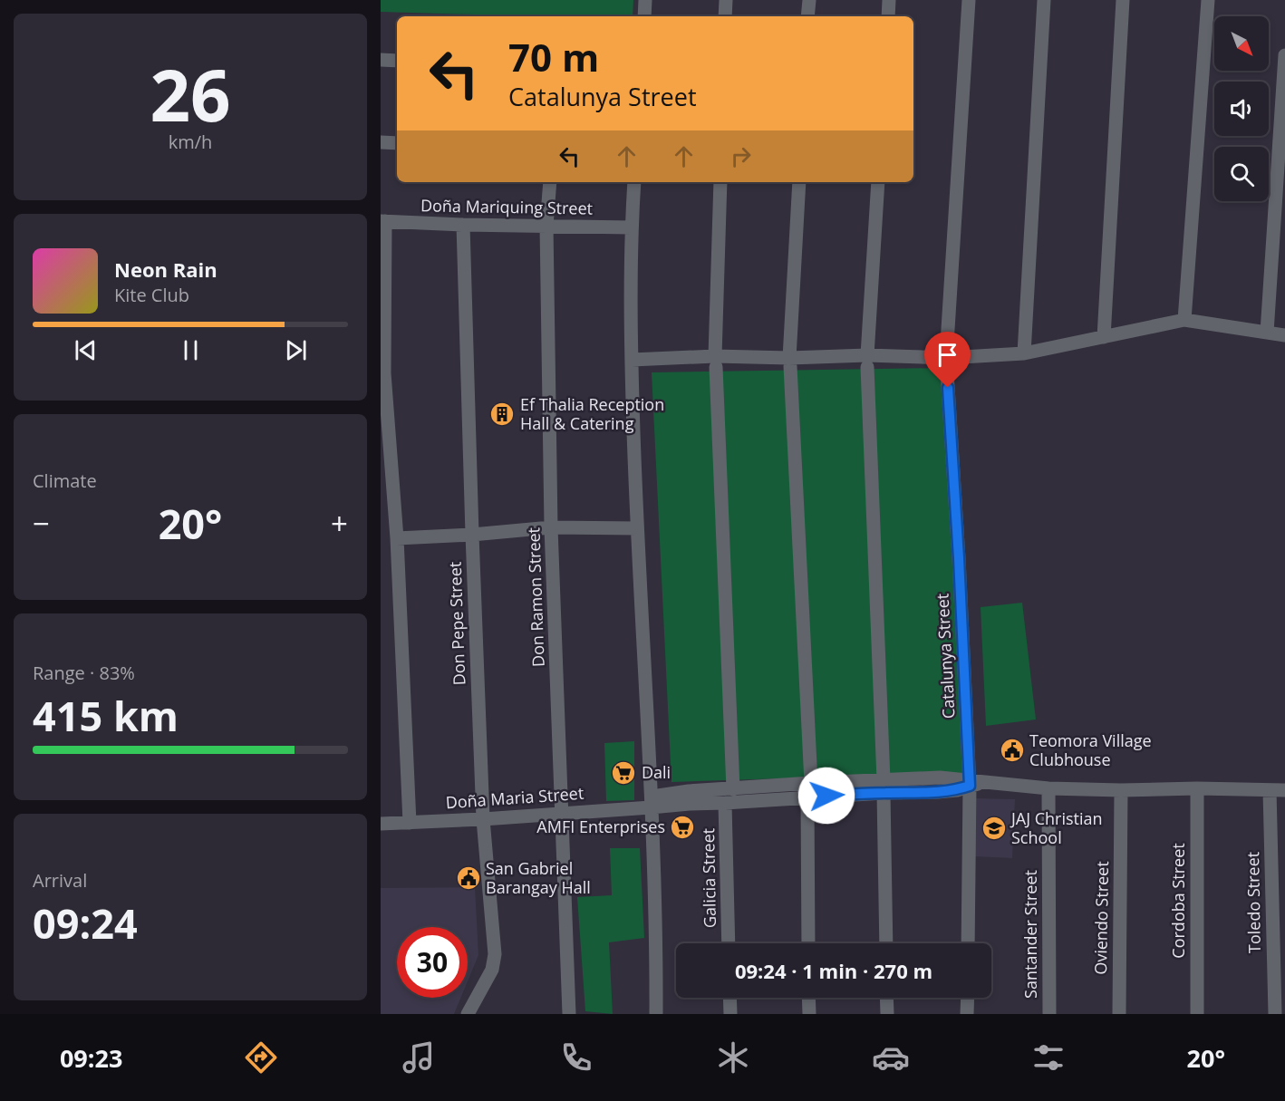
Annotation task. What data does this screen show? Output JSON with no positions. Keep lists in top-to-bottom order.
{
  "streets": {
    "street": [
      "Doña Mariquing Street",
      "Don Ramon Street",
      "Don Pepe Street",
      "Catalunya Street",
      "Doña Maria Street",
      "Galicia Street",
      "Cordoba Street",
      "Toledo Street",
      "Oviendo Street",
      "Santander Street"
    ]
  },
  "crossings": [
    ["Doña Mariquing Street", "Don Ramon Street"],
    ["Doña Mariquing Street", "Don Pepe Street"],
    ["Don Ramon Street", "Doña Maria Street"],
    ["Don Pepe Street", "Doña Maria Street"]
  ],
  "places": {
    "building": ["Ef Thalia Reception Hall & Catering"],
    "public building": ["Teomora Village Clubhouse", "San Gabriel Barangay Hall"],
    "supermarket": ["Dali", "AMFI Enterprises"],
    "school or university": ["JAJ Christian School"]
  },
  "north": "bottom right",
  "page": {
    "tile": [
      ["26", "km/h"],
      "Climate",
      ["Range · 83%", "415 km"],
      ["Arrival", "09:24"]
    ],
    "turn": ["70 m", "Catalunya Street"],
    "song": ["Neon Rain", "Kite Club"],
    "heat": ["−", "20°", "+"],
    "limit": "30",
    "trip": "09:24 · 1 min · 270 m",
    "tabs": ["09:23", "20°"]
  }
}
